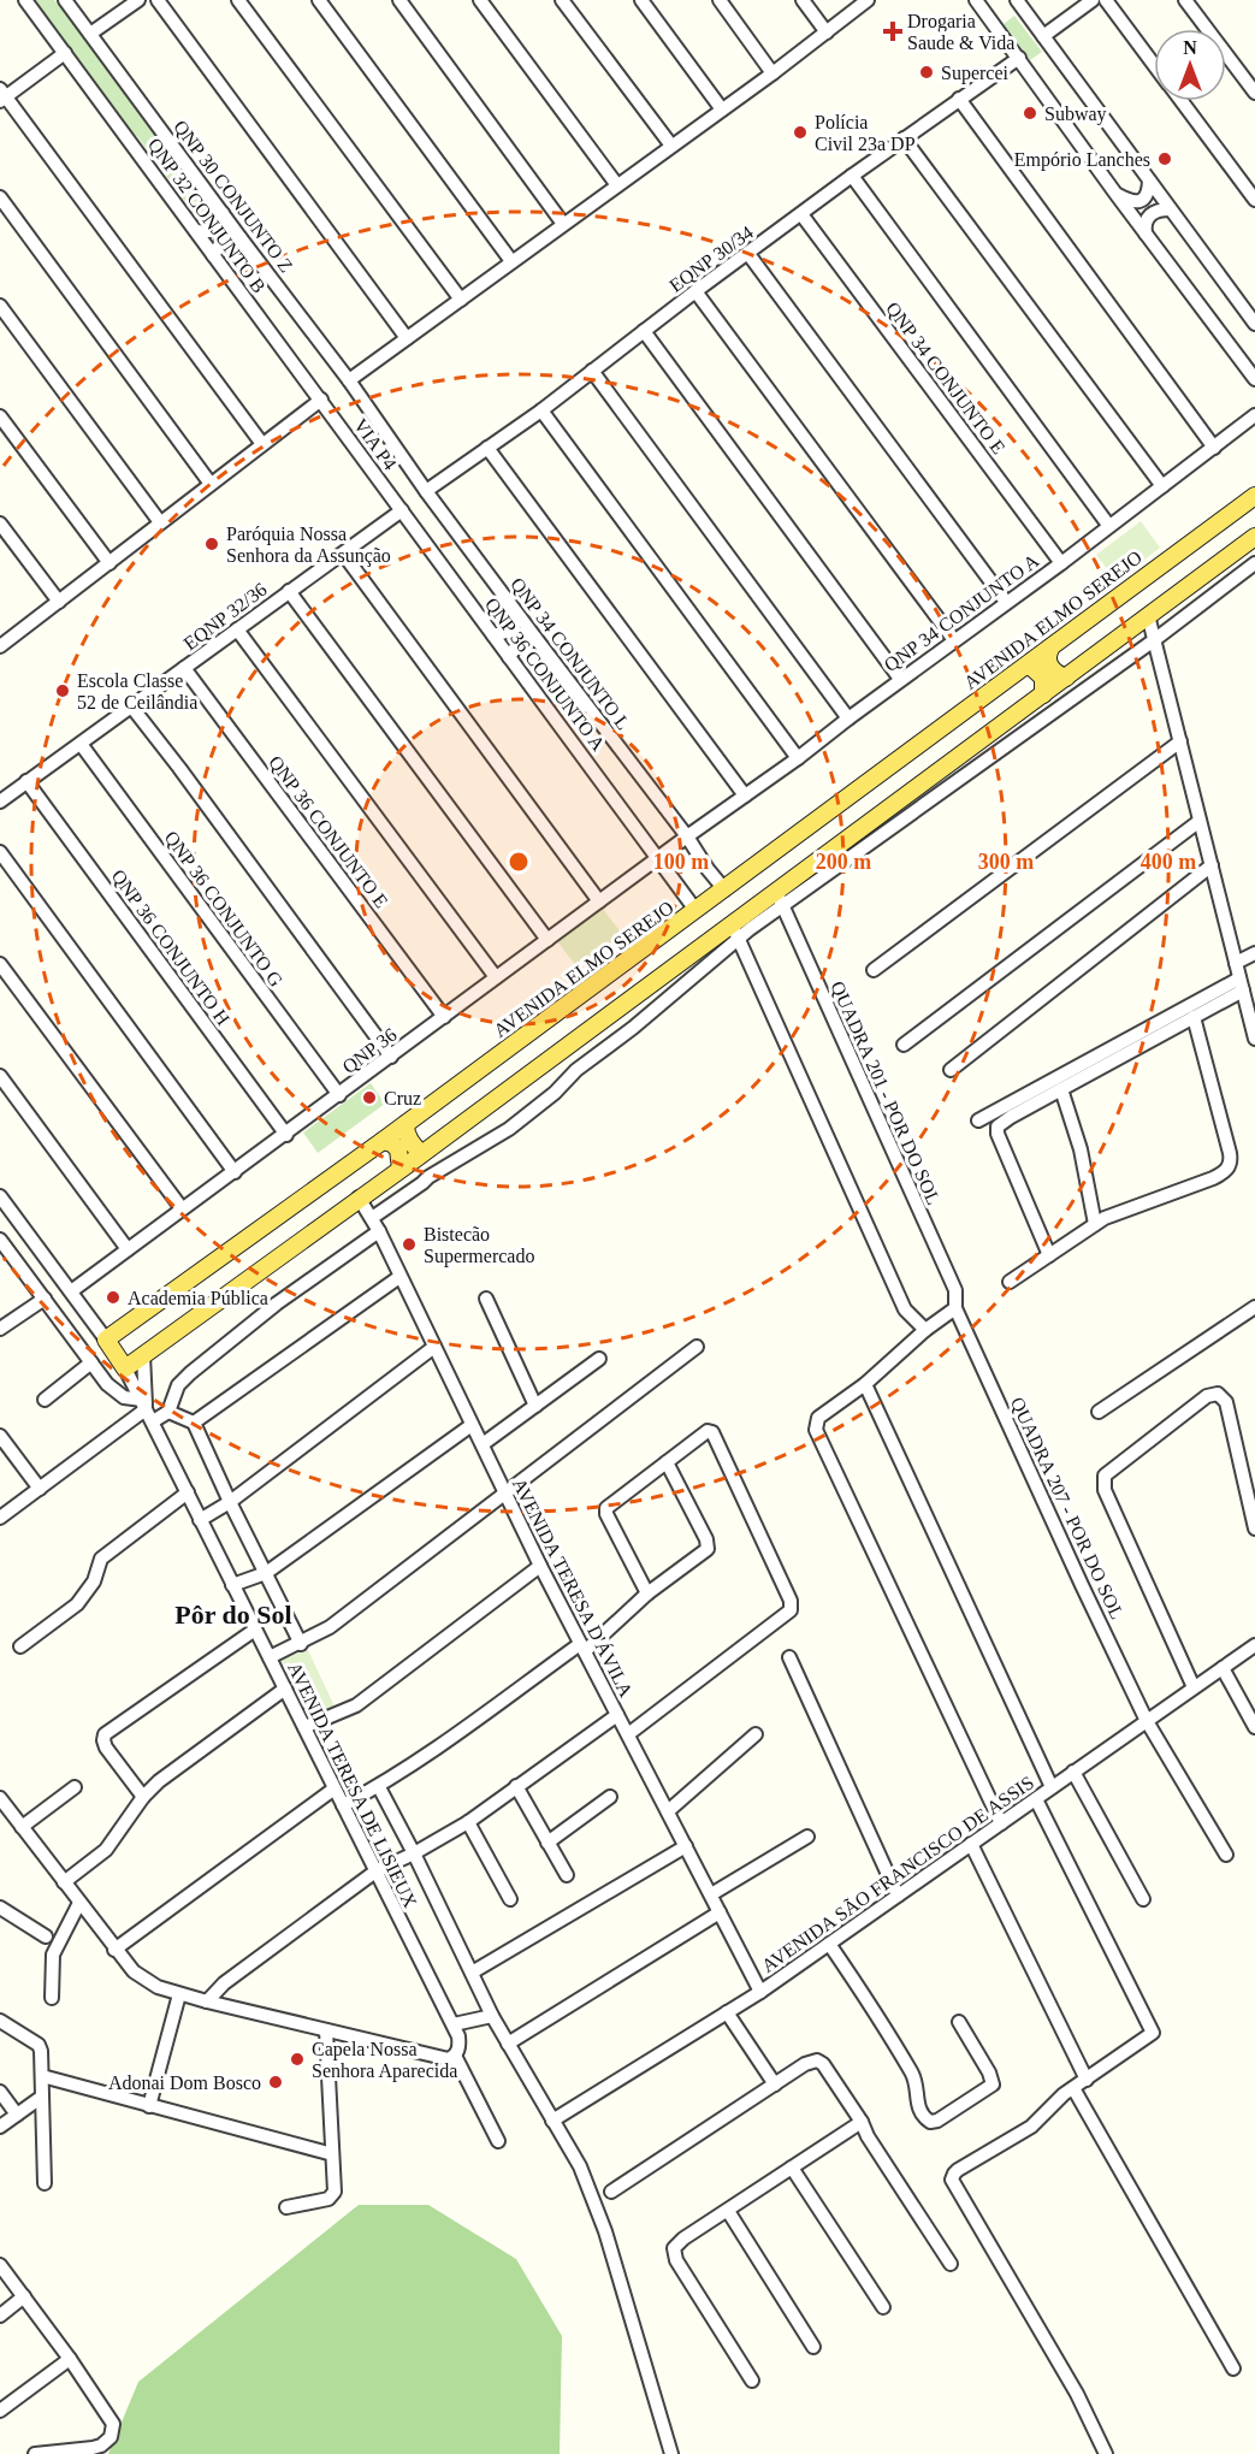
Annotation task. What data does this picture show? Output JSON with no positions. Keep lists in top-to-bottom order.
{
  "streets": {
    "main road": ["AVENIDA ELMO SEREJO"],
    "street": [
      "QNP 30 CONJUNTO Z",
      "QNP 32 CONJUNTO B",
      "EQNP 30/34",
      "QNP 34 CONJUNTO E",
      "VIA P4",
      "QNP 34 CONJUNTO A",
      "EQNP 32/36",
      "QNP 34 CONJUNTO L",
      "QNP 36 CONJUNTO A",
      "QNP 36 CONJUNTO E",
      "QNP 36 CONJUNTO G",
      "QNP 36 CONJUNTO H",
      "QNP 36",
      "QUADRA 201 - POR DO SOL",
      "QUADRA 207 - POR DO SOL",
      "AVENIDA TERESA D'ÁVILA",
      "AVENIDA TERESA DE LISIEUX",
      "AVENIDA SÃO FRANCISCO DE ASSIS"
    ]
  },
  "crossings": [
    ["QNP 30 CONJUNTO Z", "VIA P4"],
    ["QNP 32 CONJUNTO B", "VIA P4"],
    ["EQNP 30/34", "QNP 34 CONJUNTO E"],
    ["EQNP 30/34", "VIA P4"],
    ["EQNP 30/34", "QNP 34 CONJUNTO L"],
    ["QNP 34 CONJUNTO E", "QNP 34 CONJUNTO A"],
    ["VIA P4", "EQNP 32/36"],
    ["VIA P4", "QNP 34 CONJUNTO L"],
    ["VIA P4", "QNP 36 CONJUNTO A"],
    ["QNP 34 CONJUNTO A", "QNP 34 CONJUNTO L"],
    ["QNP 34 CONJUNTO A", "QNP 36"],
    ["EQNP 32/36", "QNP 36 CONJUNTO A"],
    ["EQNP 32/36", "QNP 36 CONJUNTO E"],
    ["EQNP 32/36", "QNP 36 CONJUNTO G"],
    ["EQNP 32/36", "QNP 36 CONJUNTO H"],
    ["QNP 34 CONJUNTO L", "QNP 36"],
    ["QNP 36 CONJUNTO A", "QNP 36"],
    ["QNP 36 CONJUNTO E", "QNP 36"],
    ["QNP 36 CONJUNTO G", "QNP 36"],
    ["QNP 36 CONJUNTO H", "QNP 36"],
    ["QUADRA 201 - POR DO SOL", "QUADRA 207 - POR DO SOL"],
    ["QUADRA 207 - POR DO SOL", "AVENIDA SÃO FRANCISCO DE ASSIS"],
    ["AVENIDA TERESA D'ÁVILA", "AVENIDA SÃO FRANCISCO DE ASSIS"]
  ],
  "districts": ["Pôr do Sol"],
  "places": {
    "health": ["Drogaria Saude & Vida"],
    "other": [
      "Supercei",
      "Subway",
      "Polícia Civil 23a DP",
      "Empório Lanches",
      "Paróquia Nossa Senhora da Assunção",
      "Escola Classe 52 de Ceilândia",
      "Cruz",
      "Bistecão Supermercado",
      "Academia Pública",
      "Capela Nossa Senhora Aparecida",
      "Adonai Dom Bosco"
    ]
  },
  "north": "top",
  "rings": [
    "100 m",
    "200 m",
    "300 m",
    "400 m"
  ]
}
